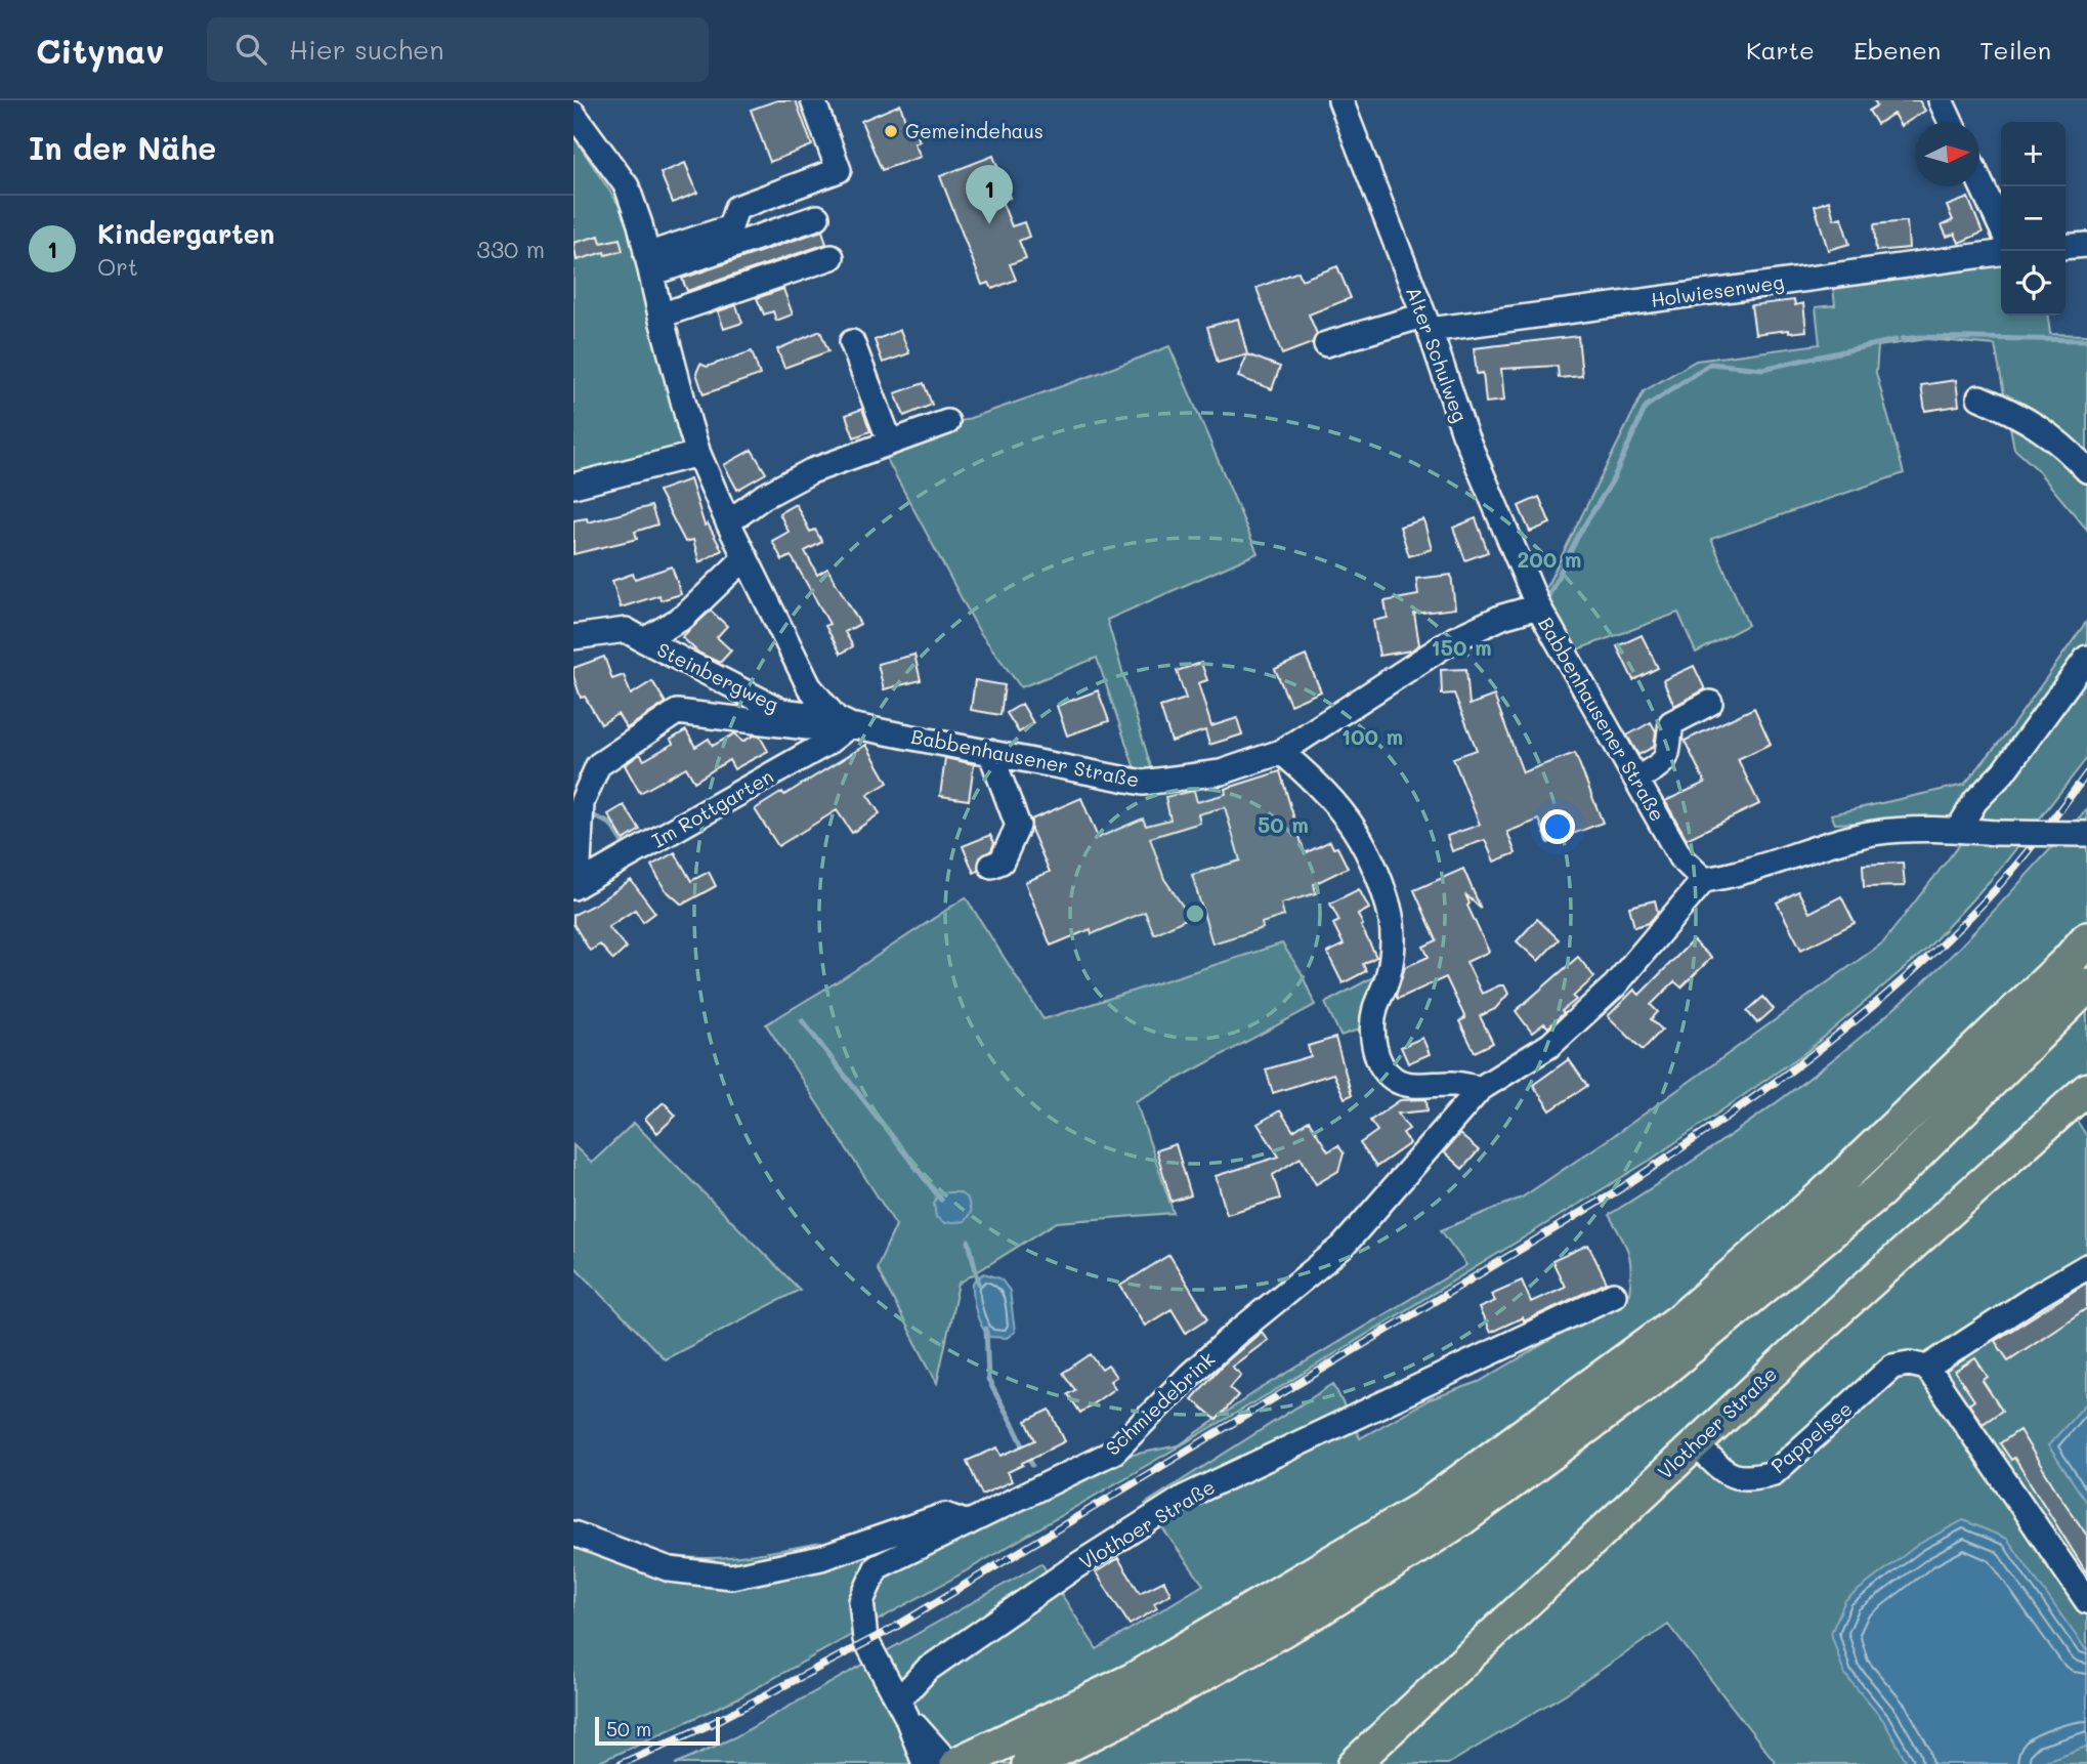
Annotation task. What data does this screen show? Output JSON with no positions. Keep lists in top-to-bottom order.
{
  "streets": {
    "main road": ["Vlothoer Straße"],
    "street": [
      "Holwiesenweg",
      "Alter Schulweg",
      "Steinbergweg",
      "Babbenhausener Straße",
      "Im Rottgarten",
      "Schmiedebrink",
      "Pappelsee"
    ]
  },
  "crossings": [
    ["Holwiesenweg", "Alter Schulweg"],
    ["Alter Schulweg", "Babbenhausener Straße"],
    ["Steinbergweg", "Babbenhausener Straße"],
    ["Steinbergweg", "Im Rottgarten"],
    ["Babbenhausener Straße", "Im Rottgarten"],
    ["Schmiedebrink", "Vlothoer Straße"],
    ["Vlothoer Straße", "Pappelsee"]
  ],
  "places": ["Gemeindehaus"],
  "scale_bar": "50 m",
  "north": "right",
  "page": {
    "header": "Citynav",
    "search": "Hier suchen",
    "nav": ["Karte", "Ebenen", "Teilen"],
    "heading": "In der Nähe",
    "map_buttons": ["+", "−"],
    "pins": "1",
    "list": [
      {
        "mark": "1",
        "name": "Kindergarten",
        "note": "Ort",
        "value": "330 m"
      }
    ],
    "scale": "50 m"
  },
  "rings": [
    "200 m",
    "150 m",
    "100 m",
    "50 m"
  ]
}
